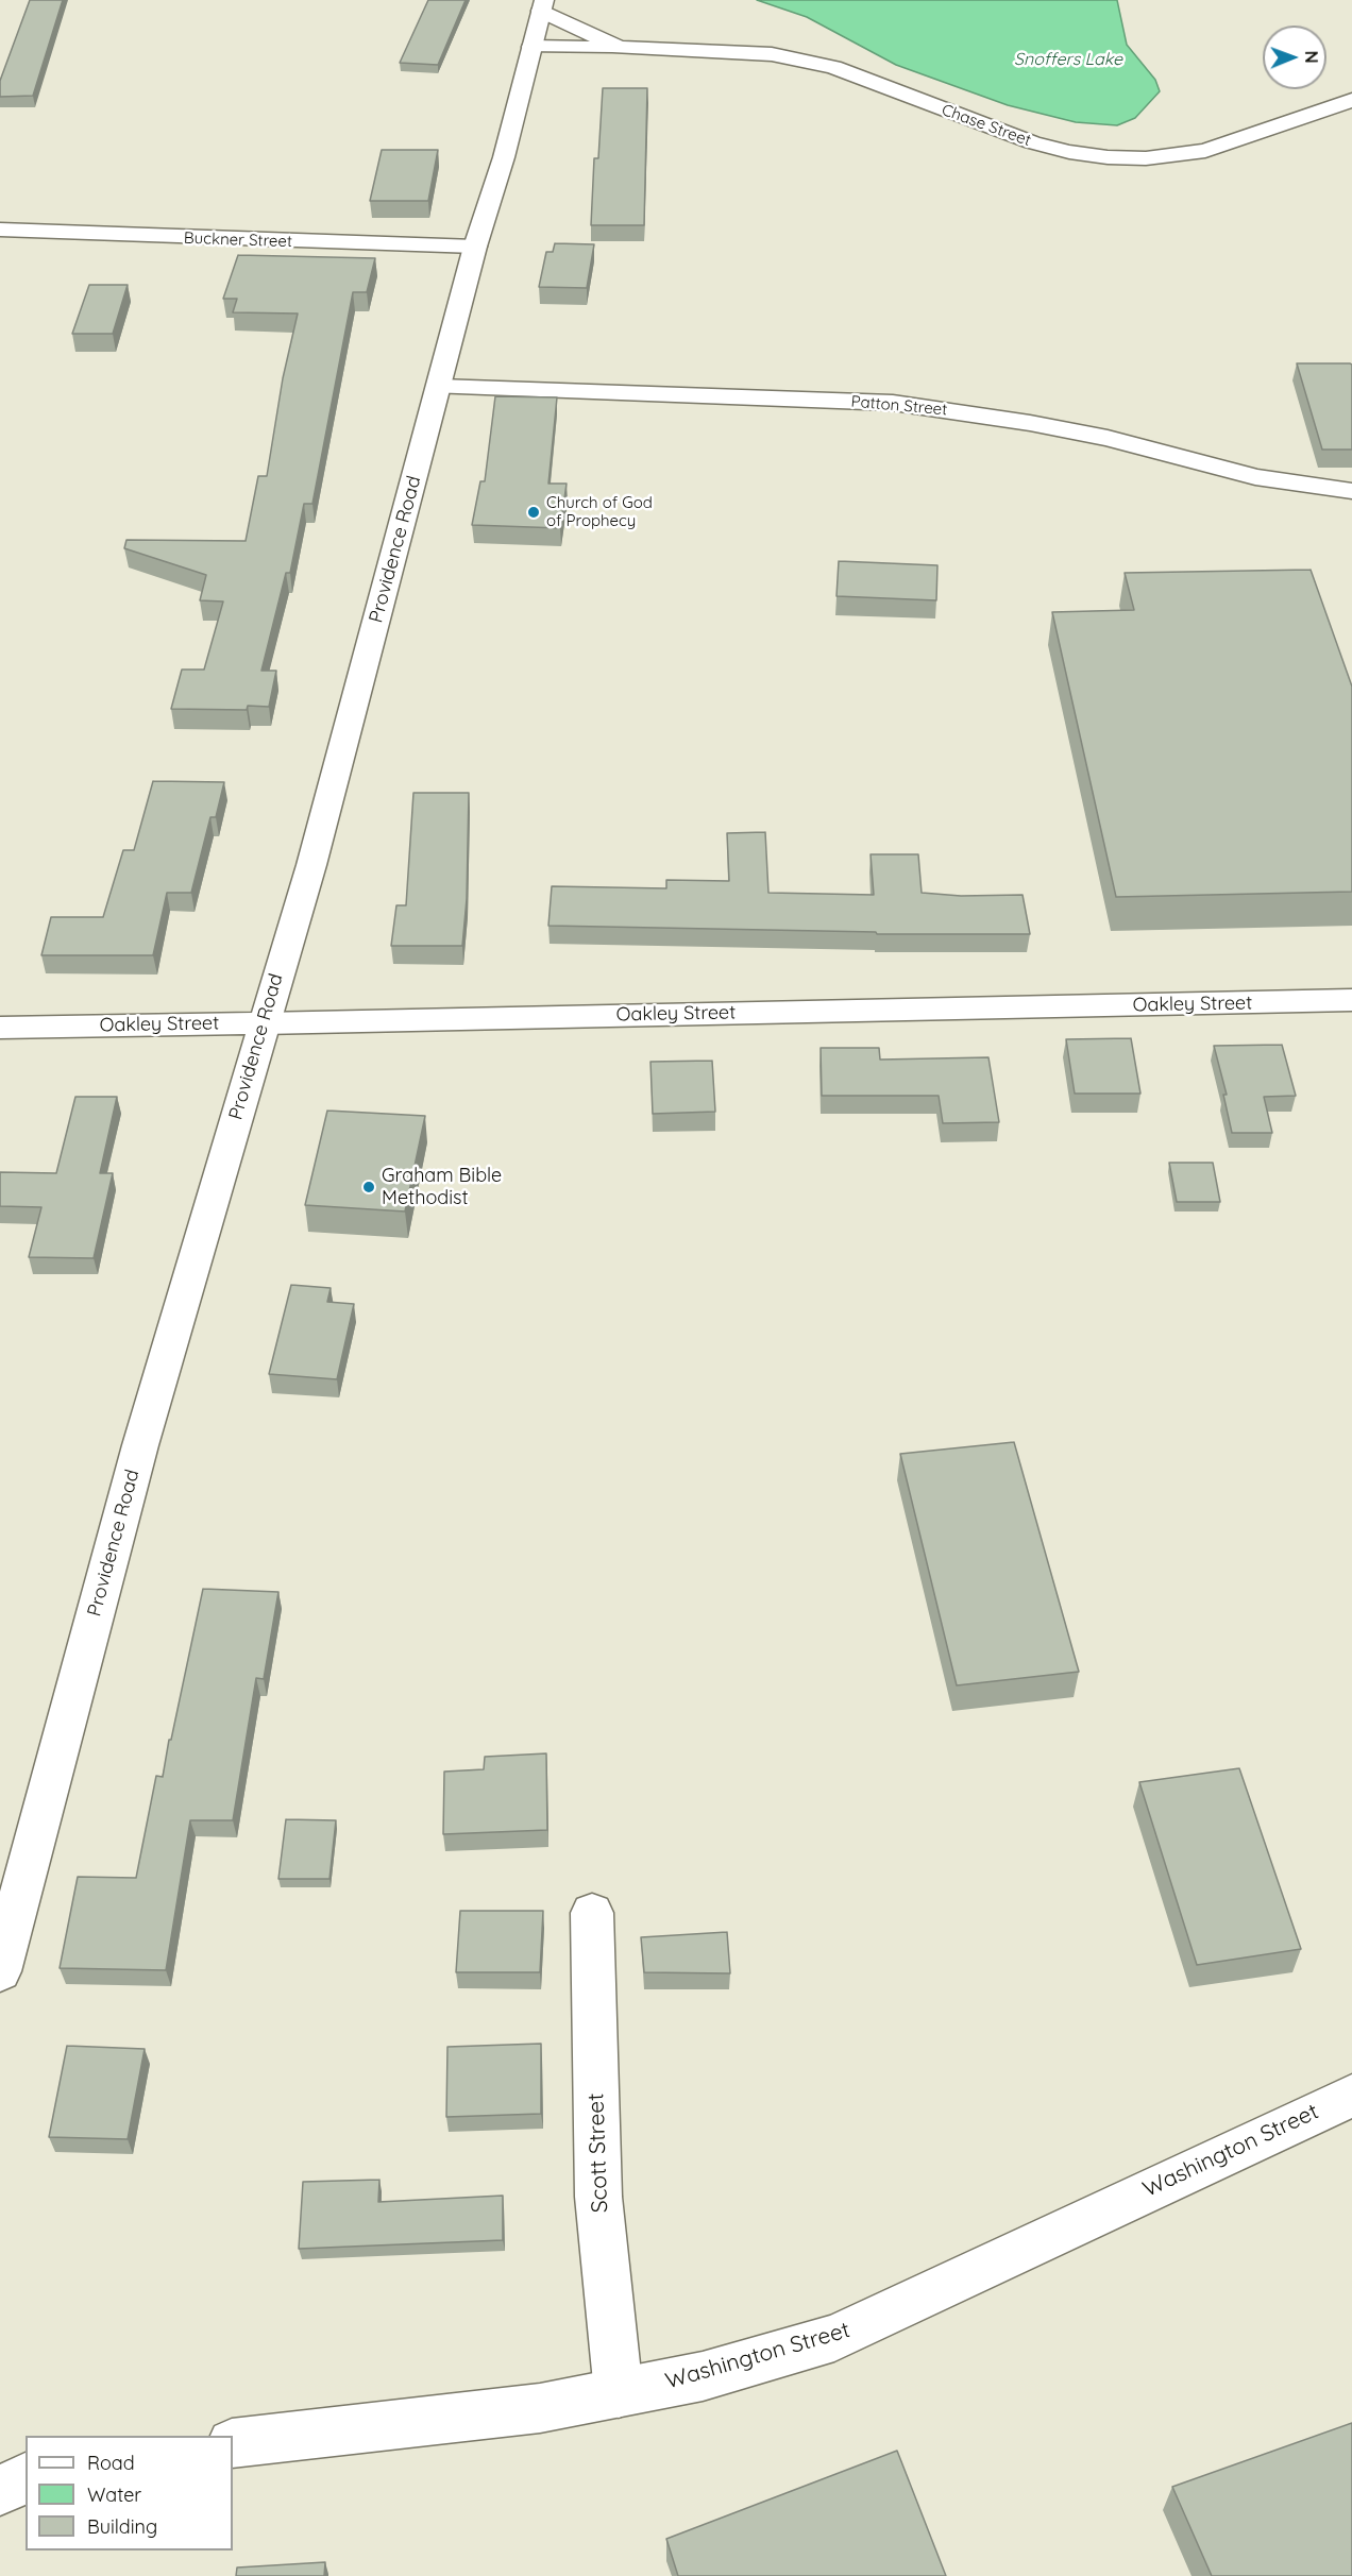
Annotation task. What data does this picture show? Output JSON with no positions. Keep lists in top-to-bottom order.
{
  "streets": {
    "street": [
      "Chase Street",
      "Buckner Street",
      "Patton Street",
      "Providence Road",
      "Oakley Street",
      "Washington Street",
      "Scott Street"
    ]
  },
  "crossings": [
    ["Chase Street", "Providence Road"],
    ["Buckner Street", "Providence Road"],
    ["Patton Street", "Providence Road"],
    ["Providence Road", "Oakley Street"],
    ["Washington Street", "Scott Street"]
  ],
  "water": ["Snoffers Lake"],
  "places": ["Church of God of Prophecy", "Graham Bible Methodist"],
  "legend": ["Road", "Water", "Building"],
  "north": "right"
}
